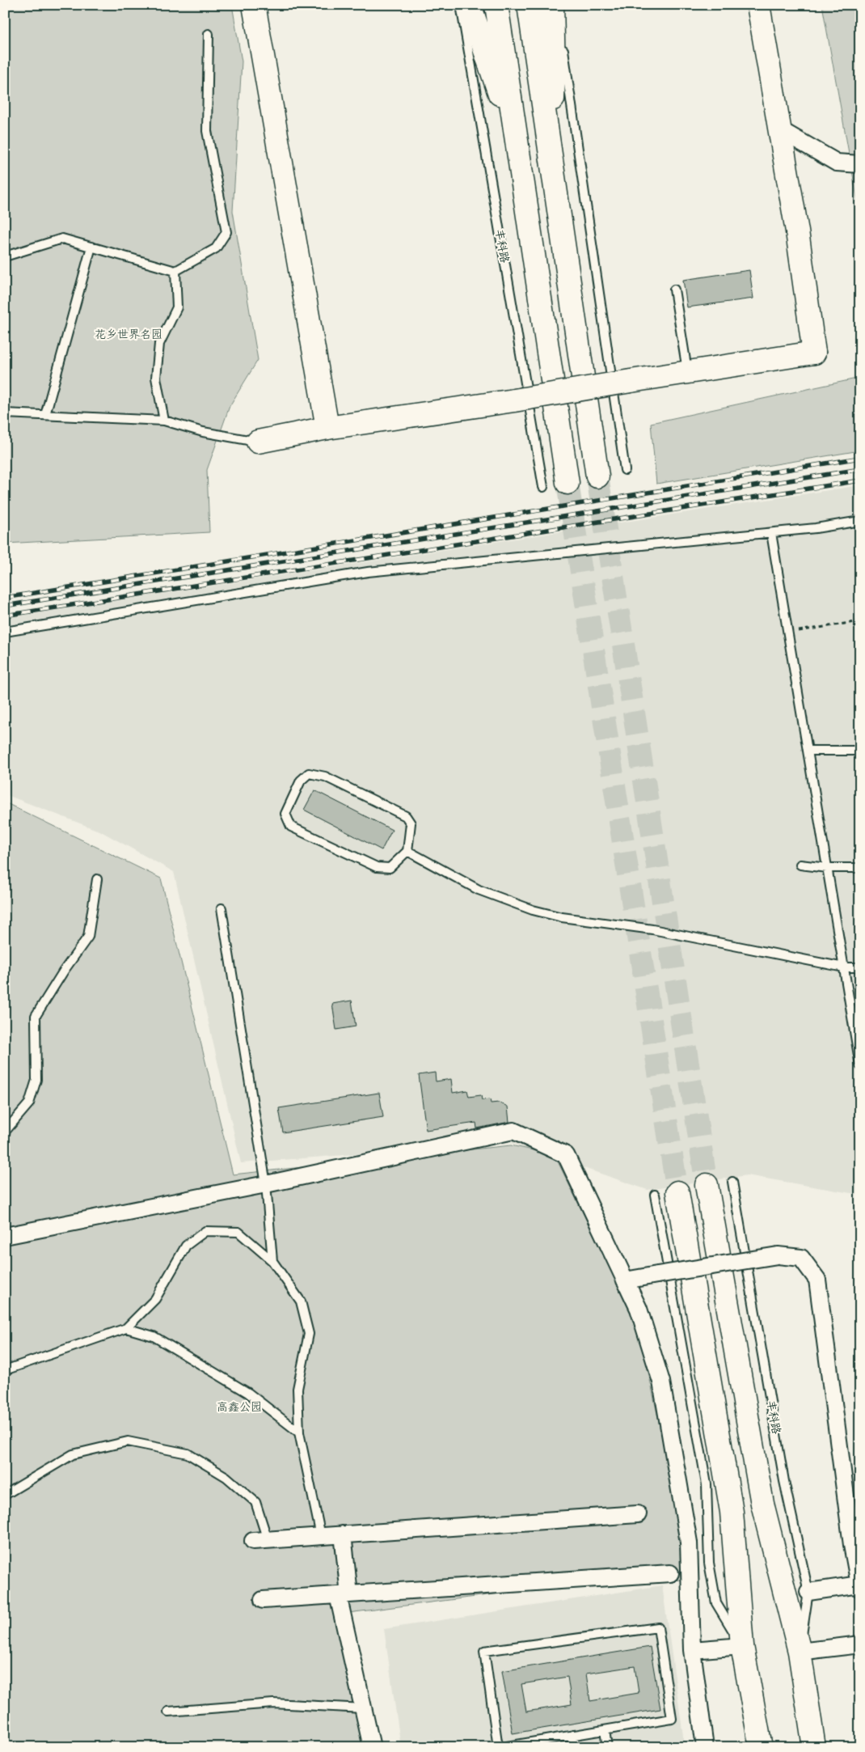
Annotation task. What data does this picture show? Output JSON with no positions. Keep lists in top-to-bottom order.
{
  "streets": {
    "main road": ["丰科路"]
  },
  "parks": ["花乡世界名园", "高鑫公园"]
}
